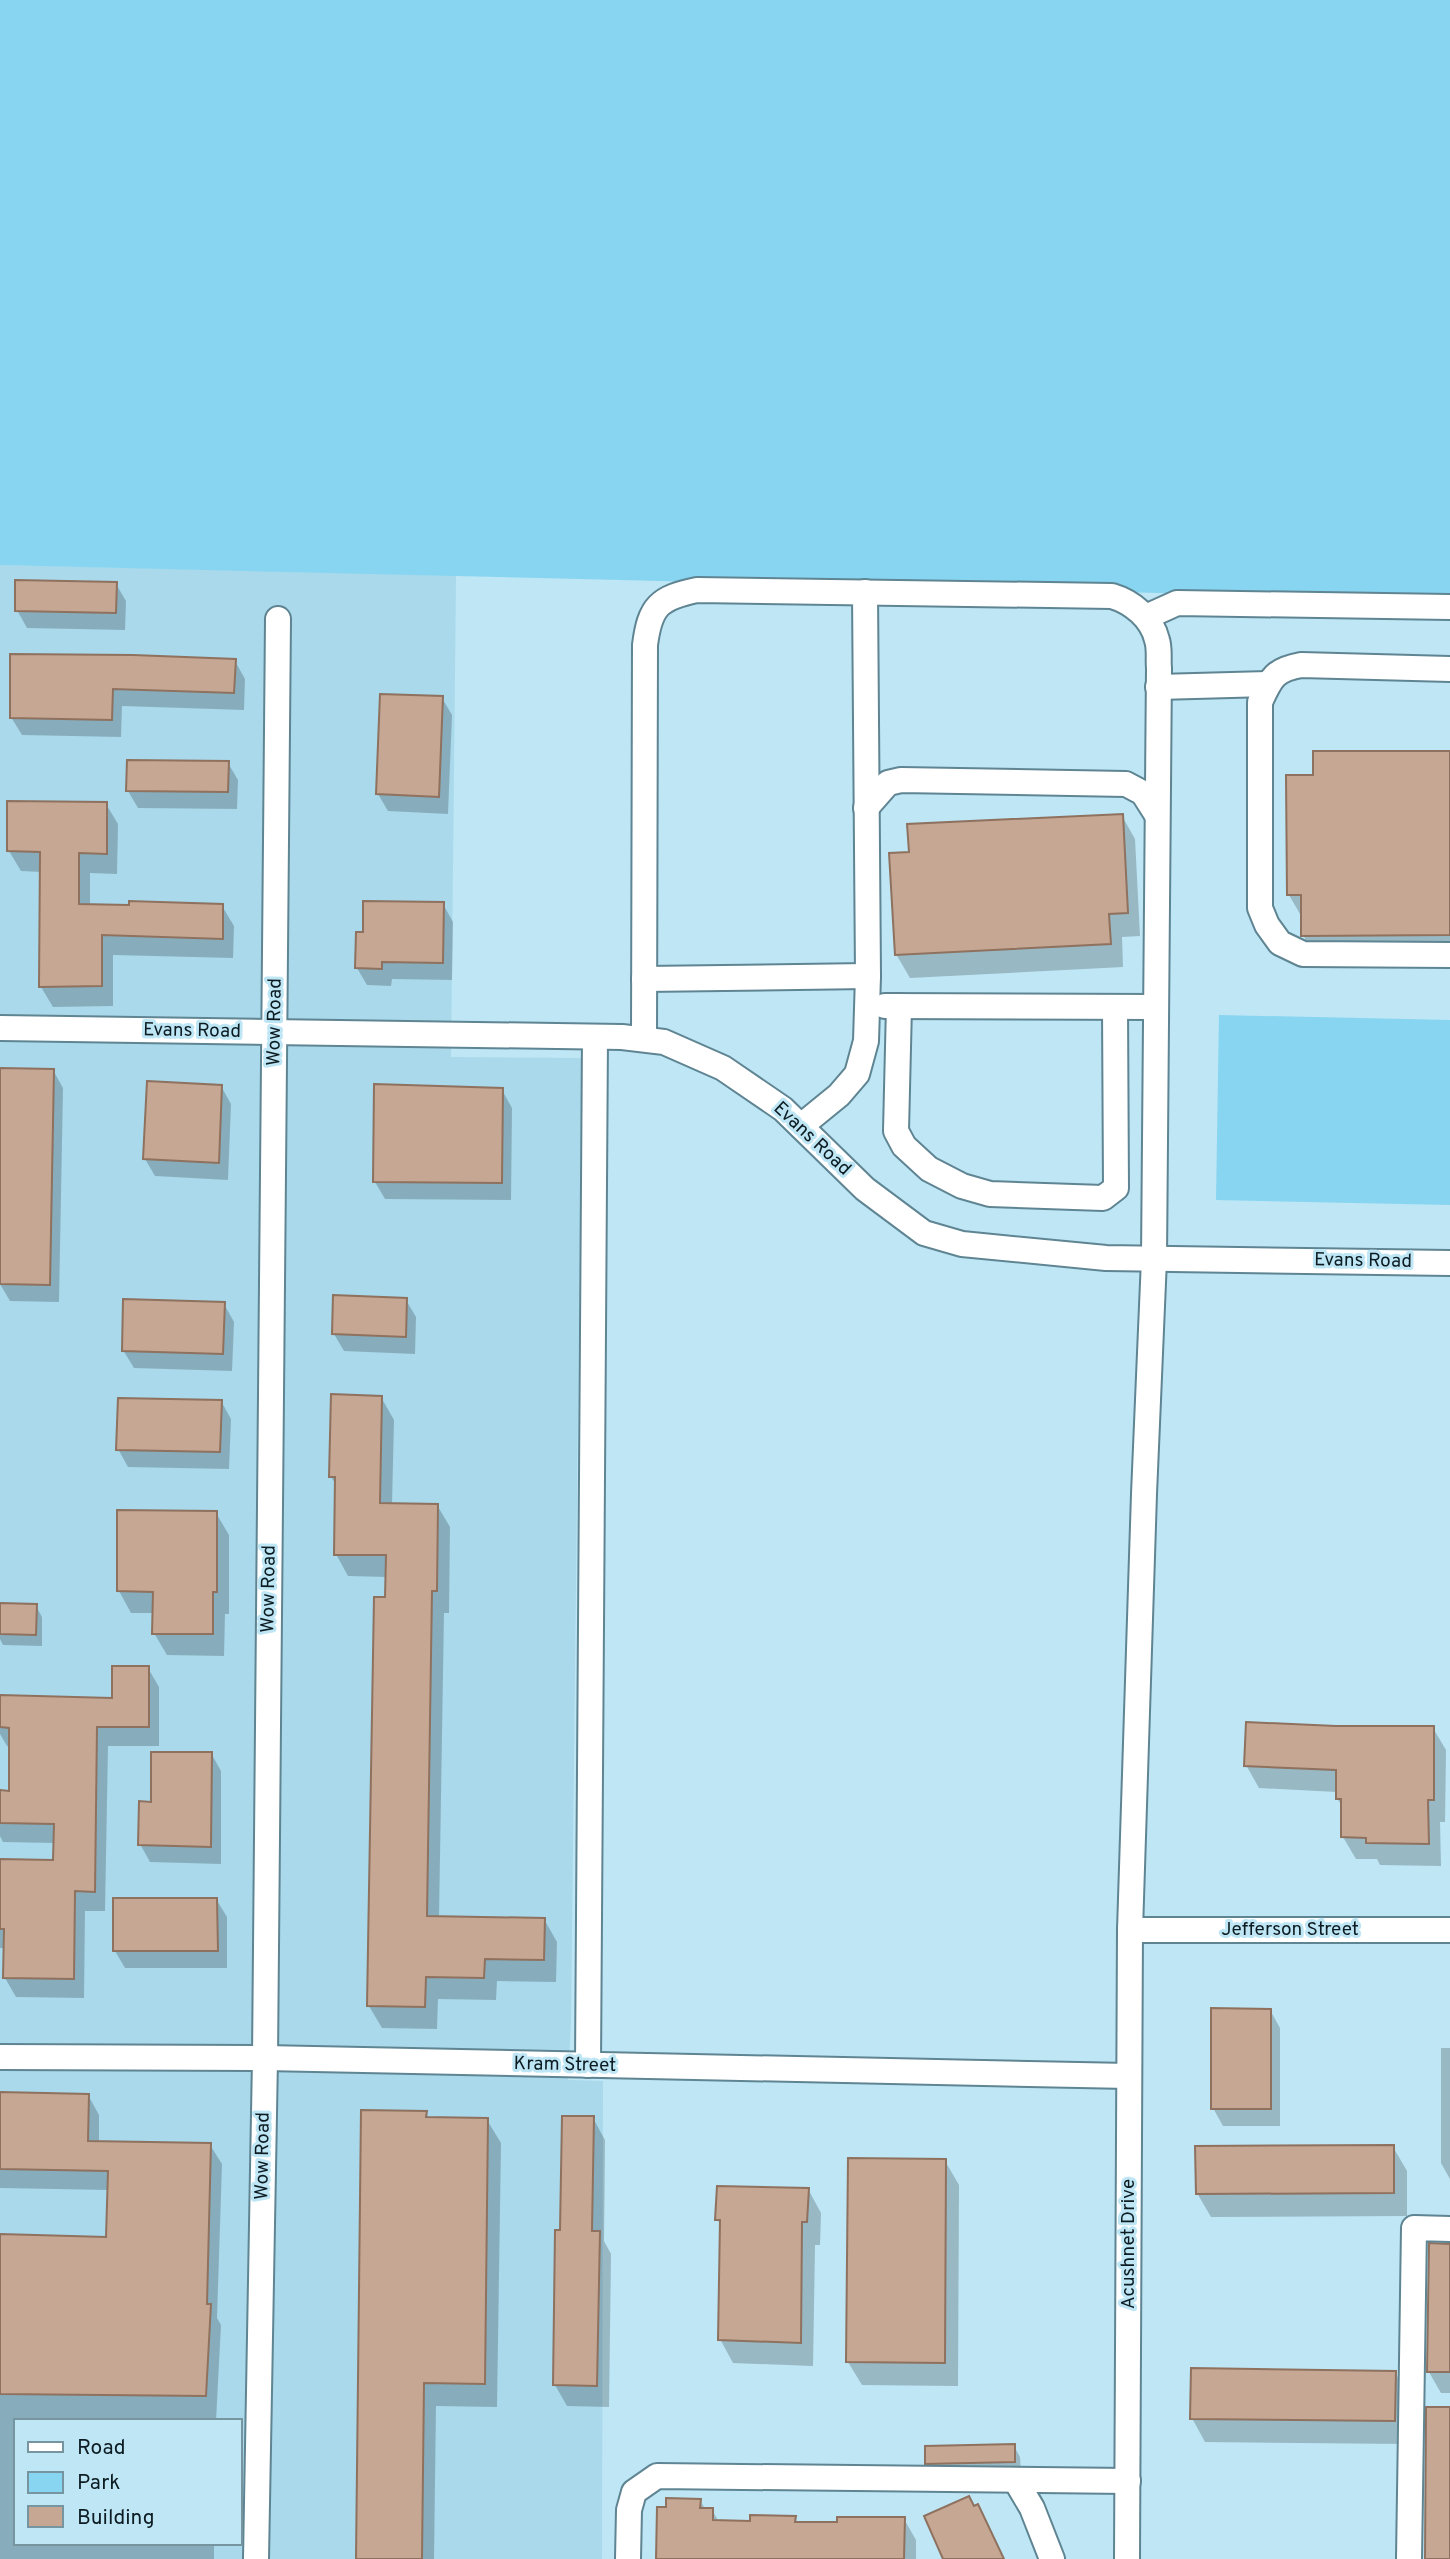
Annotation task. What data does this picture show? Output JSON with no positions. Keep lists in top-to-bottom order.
{
  "streets": {
    "street": [
      "Wow Road",
      "Evans Road",
      "Jefferson Street",
      "Kram Street",
      "Acushnet Drive"
    ]
  },
  "crossings": [
    ["Wow Road", "Evans Road"],
    ["Wow Road", "Kram Street"],
    ["Evans Road", "Acushnet Drive"],
    ["Jefferson Street", "Acushnet Drive"],
    ["Kram Street", "Acushnet Drive"]
  ],
  "legend": ["Road", "Park", "Building"]
}
